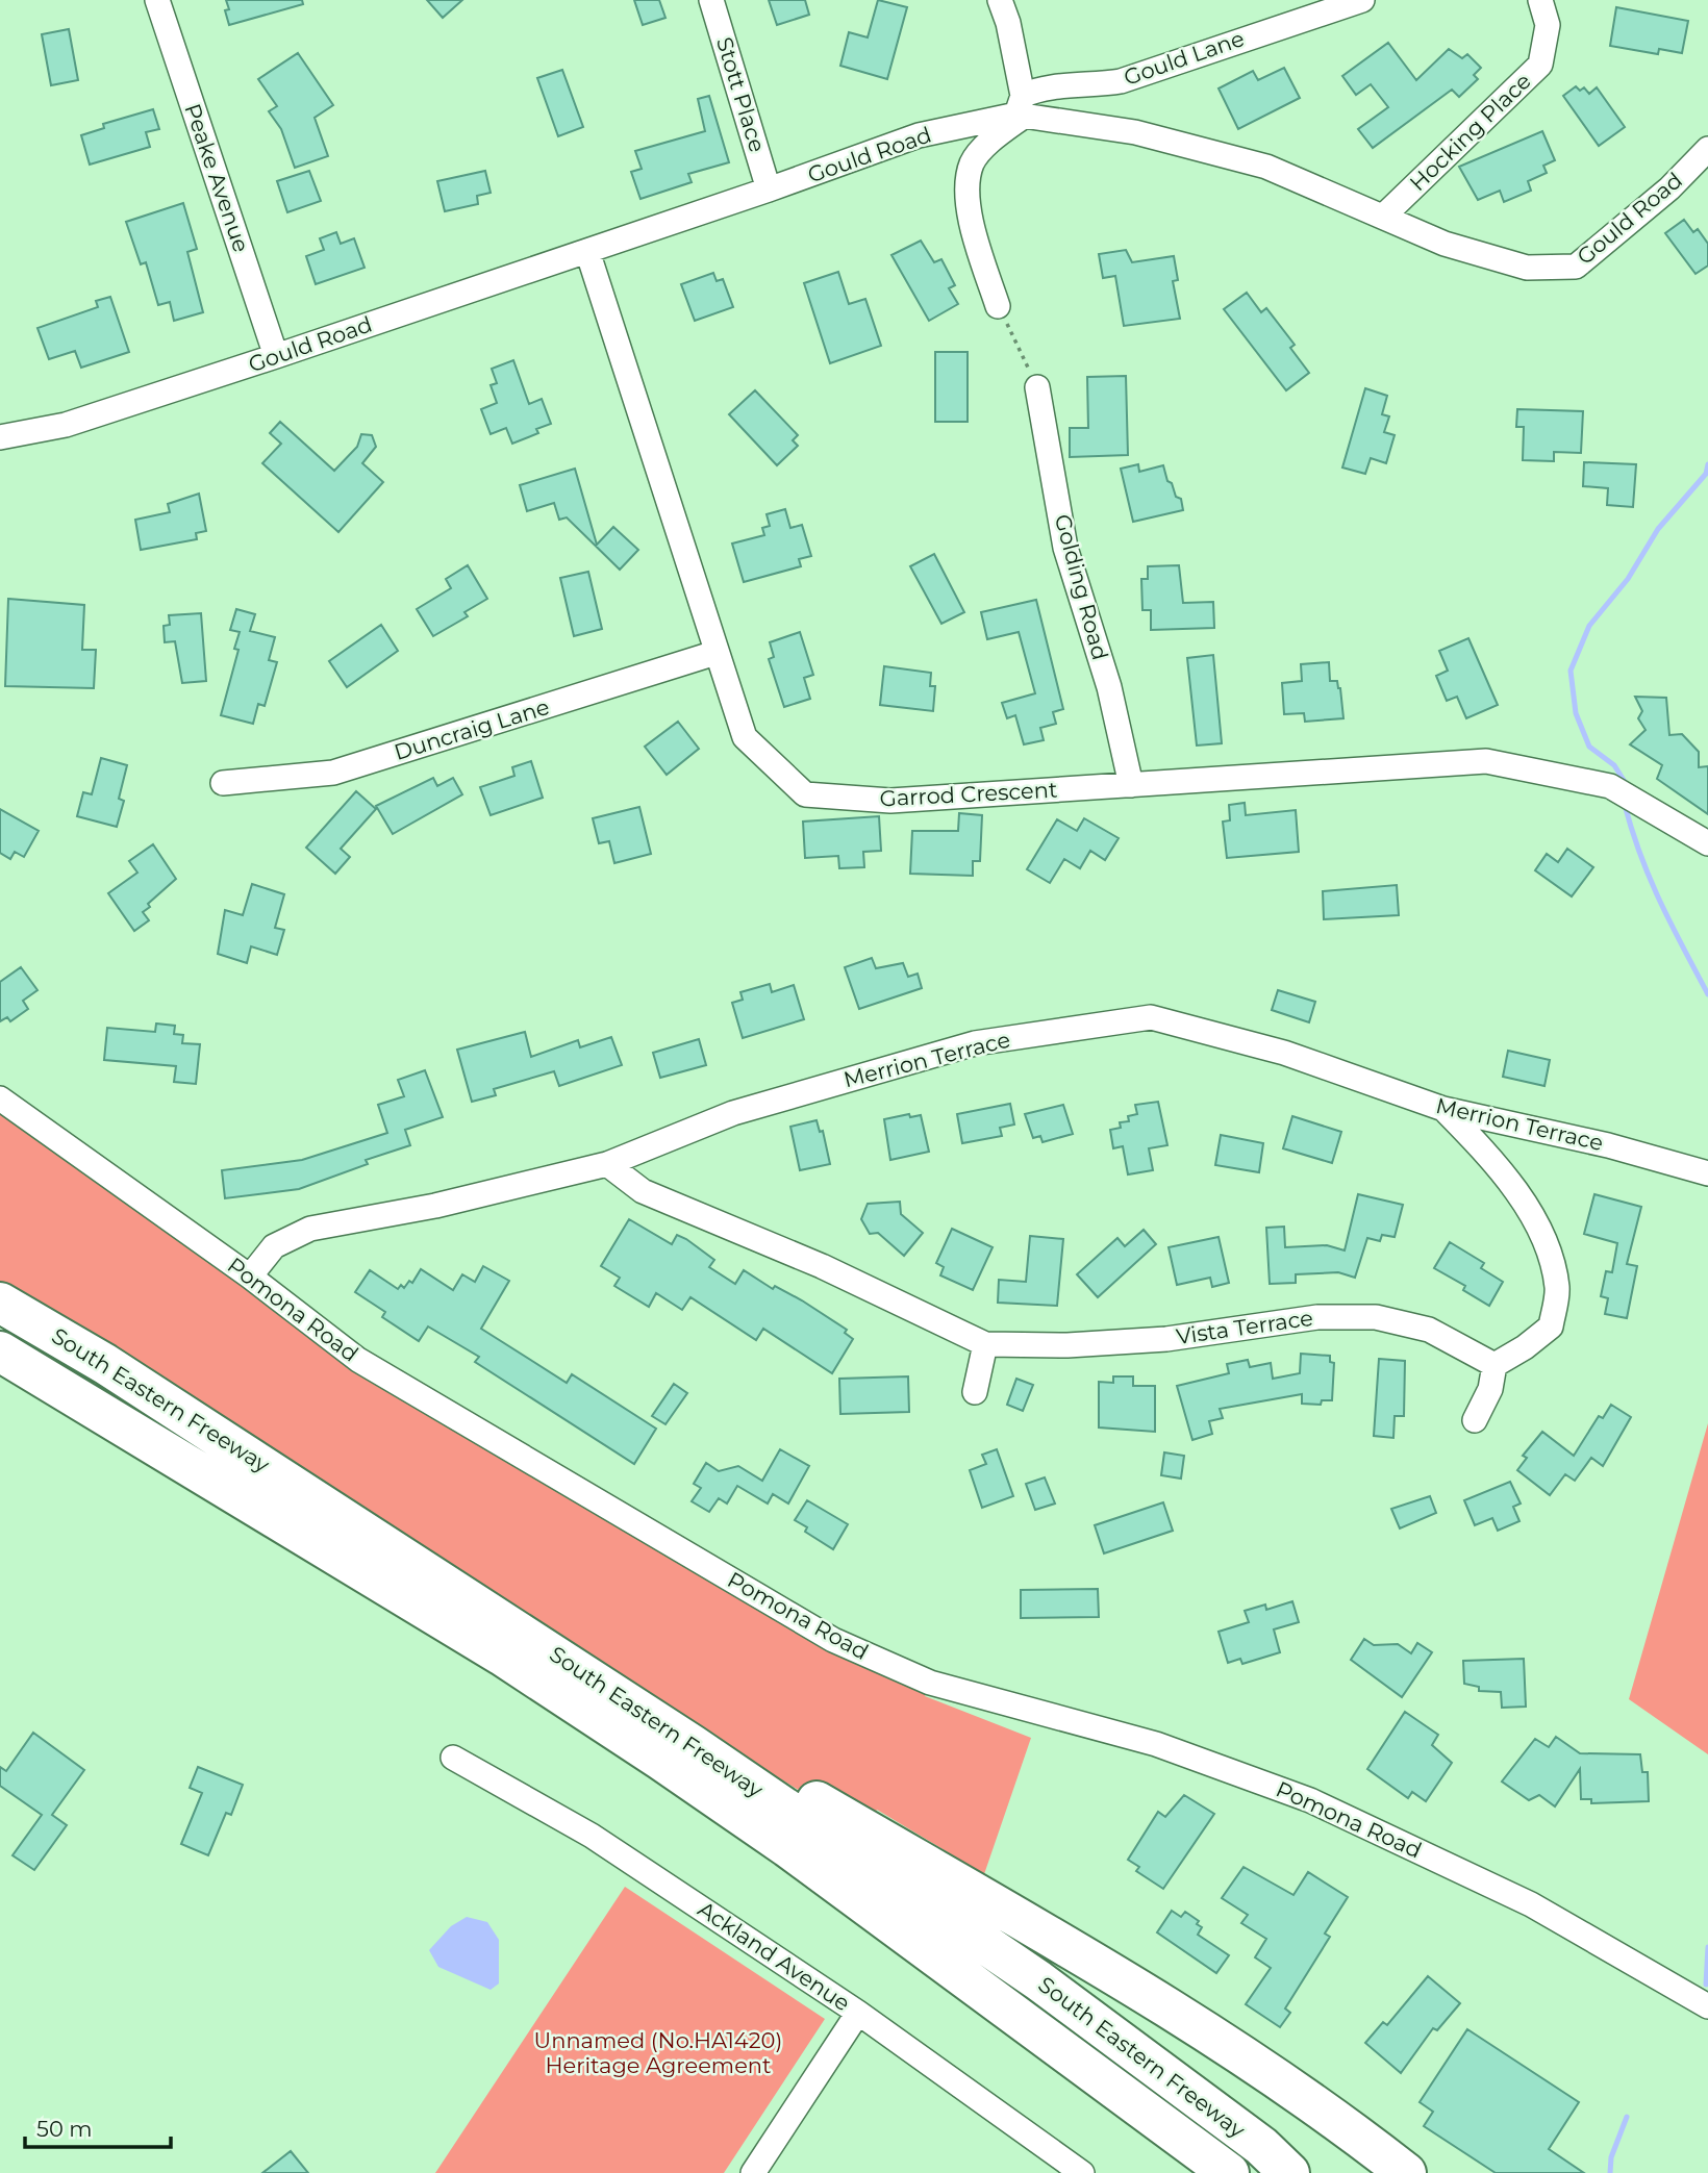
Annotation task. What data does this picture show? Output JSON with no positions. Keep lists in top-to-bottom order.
{
  "streets": {
    "highway": ["South Eastern Freeway"],
    "street": [
      "Gould Lane",
      "Stott Place",
      "Hocking Place",
      "Gould Road",
      "Peake Avenue",
      "Golding Road",
      "Duncraig Lane",
      "Garrod Crescent",
      "Merrion Terrace",
      "Pomona Road",
      "Vista Terrace",
      "Ackland Avenue"
    ]
  },
  "crossings": [
    ["Gould Lane", "Gould Road"],
    ["Stott Place", "Gould Road"],
    ["Hocking Place", "Gould Road"],
    ["Gould Road", "Peake Avenue"],
    ["Gould Road", "Garrod Crescent"],
    ["Golding Road", "Garrod Crescent"],
    ["Duncraig Lane", "Garrod Crescent"],
    ["Merrion Terrace", "Pomona Road"],
    ["Merrion Terrace", "Vista Terrace"]
  ],
  "parks": ["Unnamed (No.HA1420) Heritage Agreement"],
  "scale_bar": "50 m"
}
